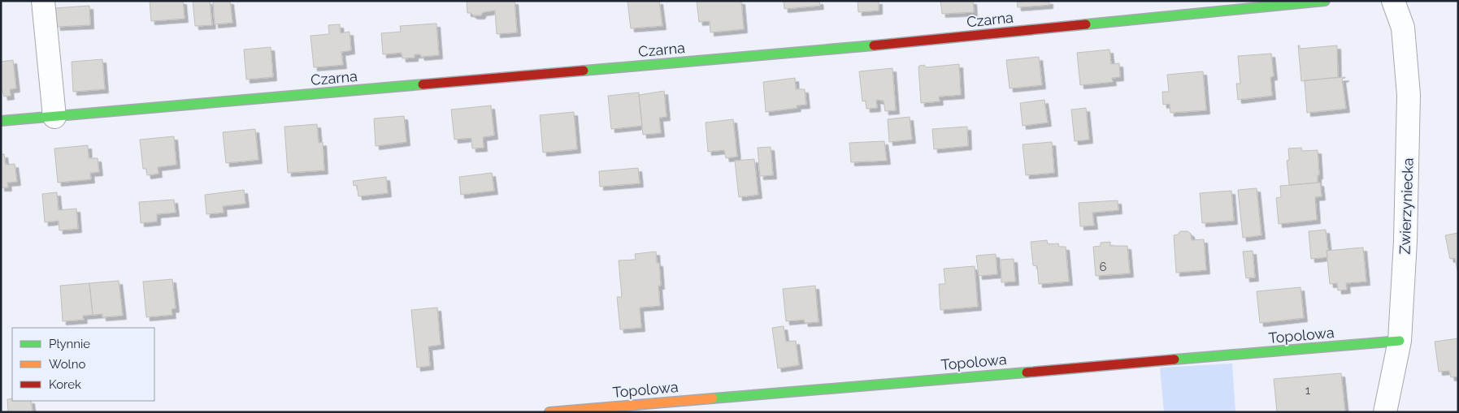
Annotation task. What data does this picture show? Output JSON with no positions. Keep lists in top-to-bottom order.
{
  "streets": {
    "street": ["Czarna", "Zwierzyniecka", "Topolowa"]
  },
  "crossings": [
    ["Zwierzyniecka", "Topolowa"]
  ],
  "house_numbers": ["6", "1"],
  "legend": ["Płynnie", "Wolno", "Korek"]
}
